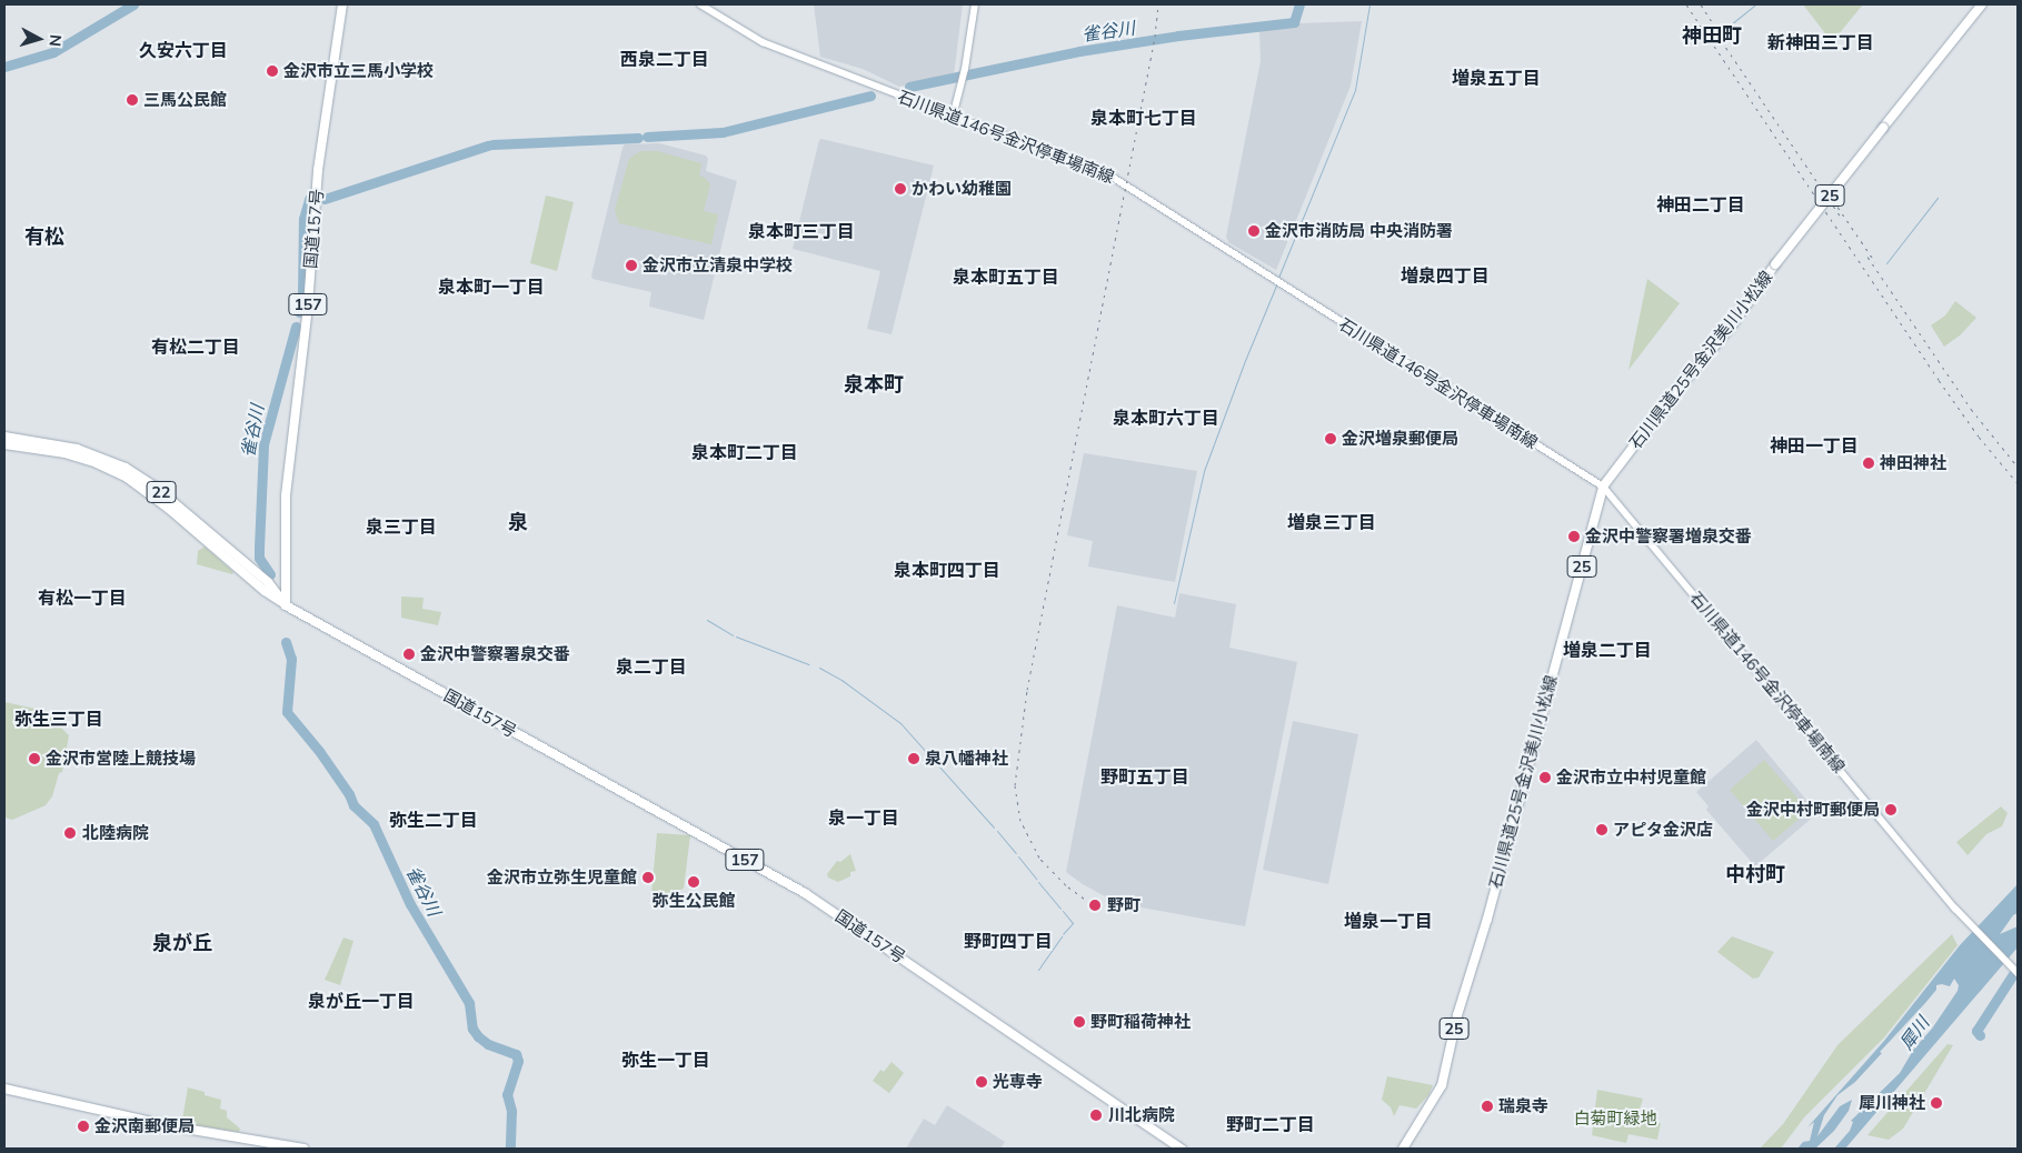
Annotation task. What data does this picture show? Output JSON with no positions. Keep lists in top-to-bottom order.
{
  "streets": {
    "main road": [
      "石川県道146号金沢停車場南線",
      "25",
      "国道157号",
      "157",
      "石川県道25号金沢美川小松線",
      "22"
    ]
  },
  "crossings": [
    ["石川県道146号金沢停車場南線", "石川県道25号金沢美川小松線"],
    ["国道157号", "22"]
  ],
  "districts": [
    "神田町",
    "新神田三丁目",
    "久安六丁目",
    "西泉二丁目",
    "増泉五丁目",
    "泉本町七丁目",
    "神田二丁目",
    "泉本町三丁目",
    "有松",
    "増泉四丁目",
    "泉本町五丁目",
    "泉本町一丁目",
    "有松二丁目",
    "泉本町",
    "泉本町六丁目",
    "神田一丁目",
    "泉本町二丁目",
    "泉",
    "増泉三丁目",
    "泉三丁目",
    "泉本町四丁目",
    "有松一丁目",
    "増泉二丁目",
    "泉二丁目",
    "弥生三丁目",
    "野町五丁目",
    "泉一丁目",
    "弥生二丁目",
    "中村町",
    "増泉一丁目",
    "野町四丁目",
    "泉が丘",
    "泉が丘一丁目",
    "弥生一丁目",
    "野町二丁目"
  ],
  "water": ["雀谷川", "犀川"],
  "parks": ["白菊町緑地"],
  "places": [
    "金沢市立三馬小学校",
    "三馬公民館",
    "かわい幼稚園",
    "金沢市消防局 中央消防署",
    "金沢市立清泉中学校",
    "金沢増泉郵便局",
    "神田神社",
    "金沢中警察署増泉交番",
    "金沢中警察署泉交番",
    "金沢市営陸上競技場",
    "泉八幡神社",
    "金沢市立中村児童館",
    "金沢中村町郵便局",
    "アピタ金沢店",
    "北陸病院",
    "金沢市立弥生児童館",
    "弥生公民館",
    "野町",
    "野町稲荷神社",
    "光専寺",
    "犀川神社",
    "瑞泉寺",
    "川北病院",
    "金沢南郵便局"
  ],
  "north": "right"
}
